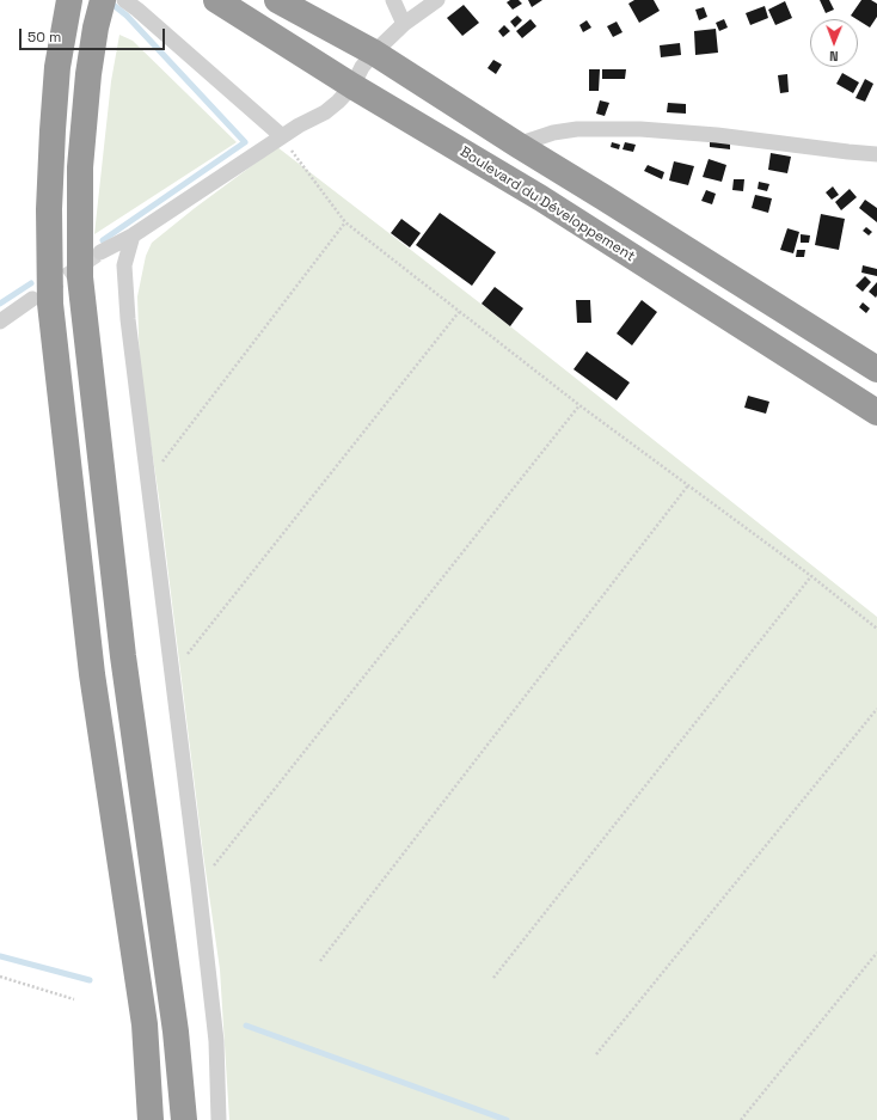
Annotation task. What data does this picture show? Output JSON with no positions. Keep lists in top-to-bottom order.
{
  "streets": {
    "highway": ["Boulevard du Développement"]
  },
  "scale_bar": "50 m",
  "north": "bottom"
}
